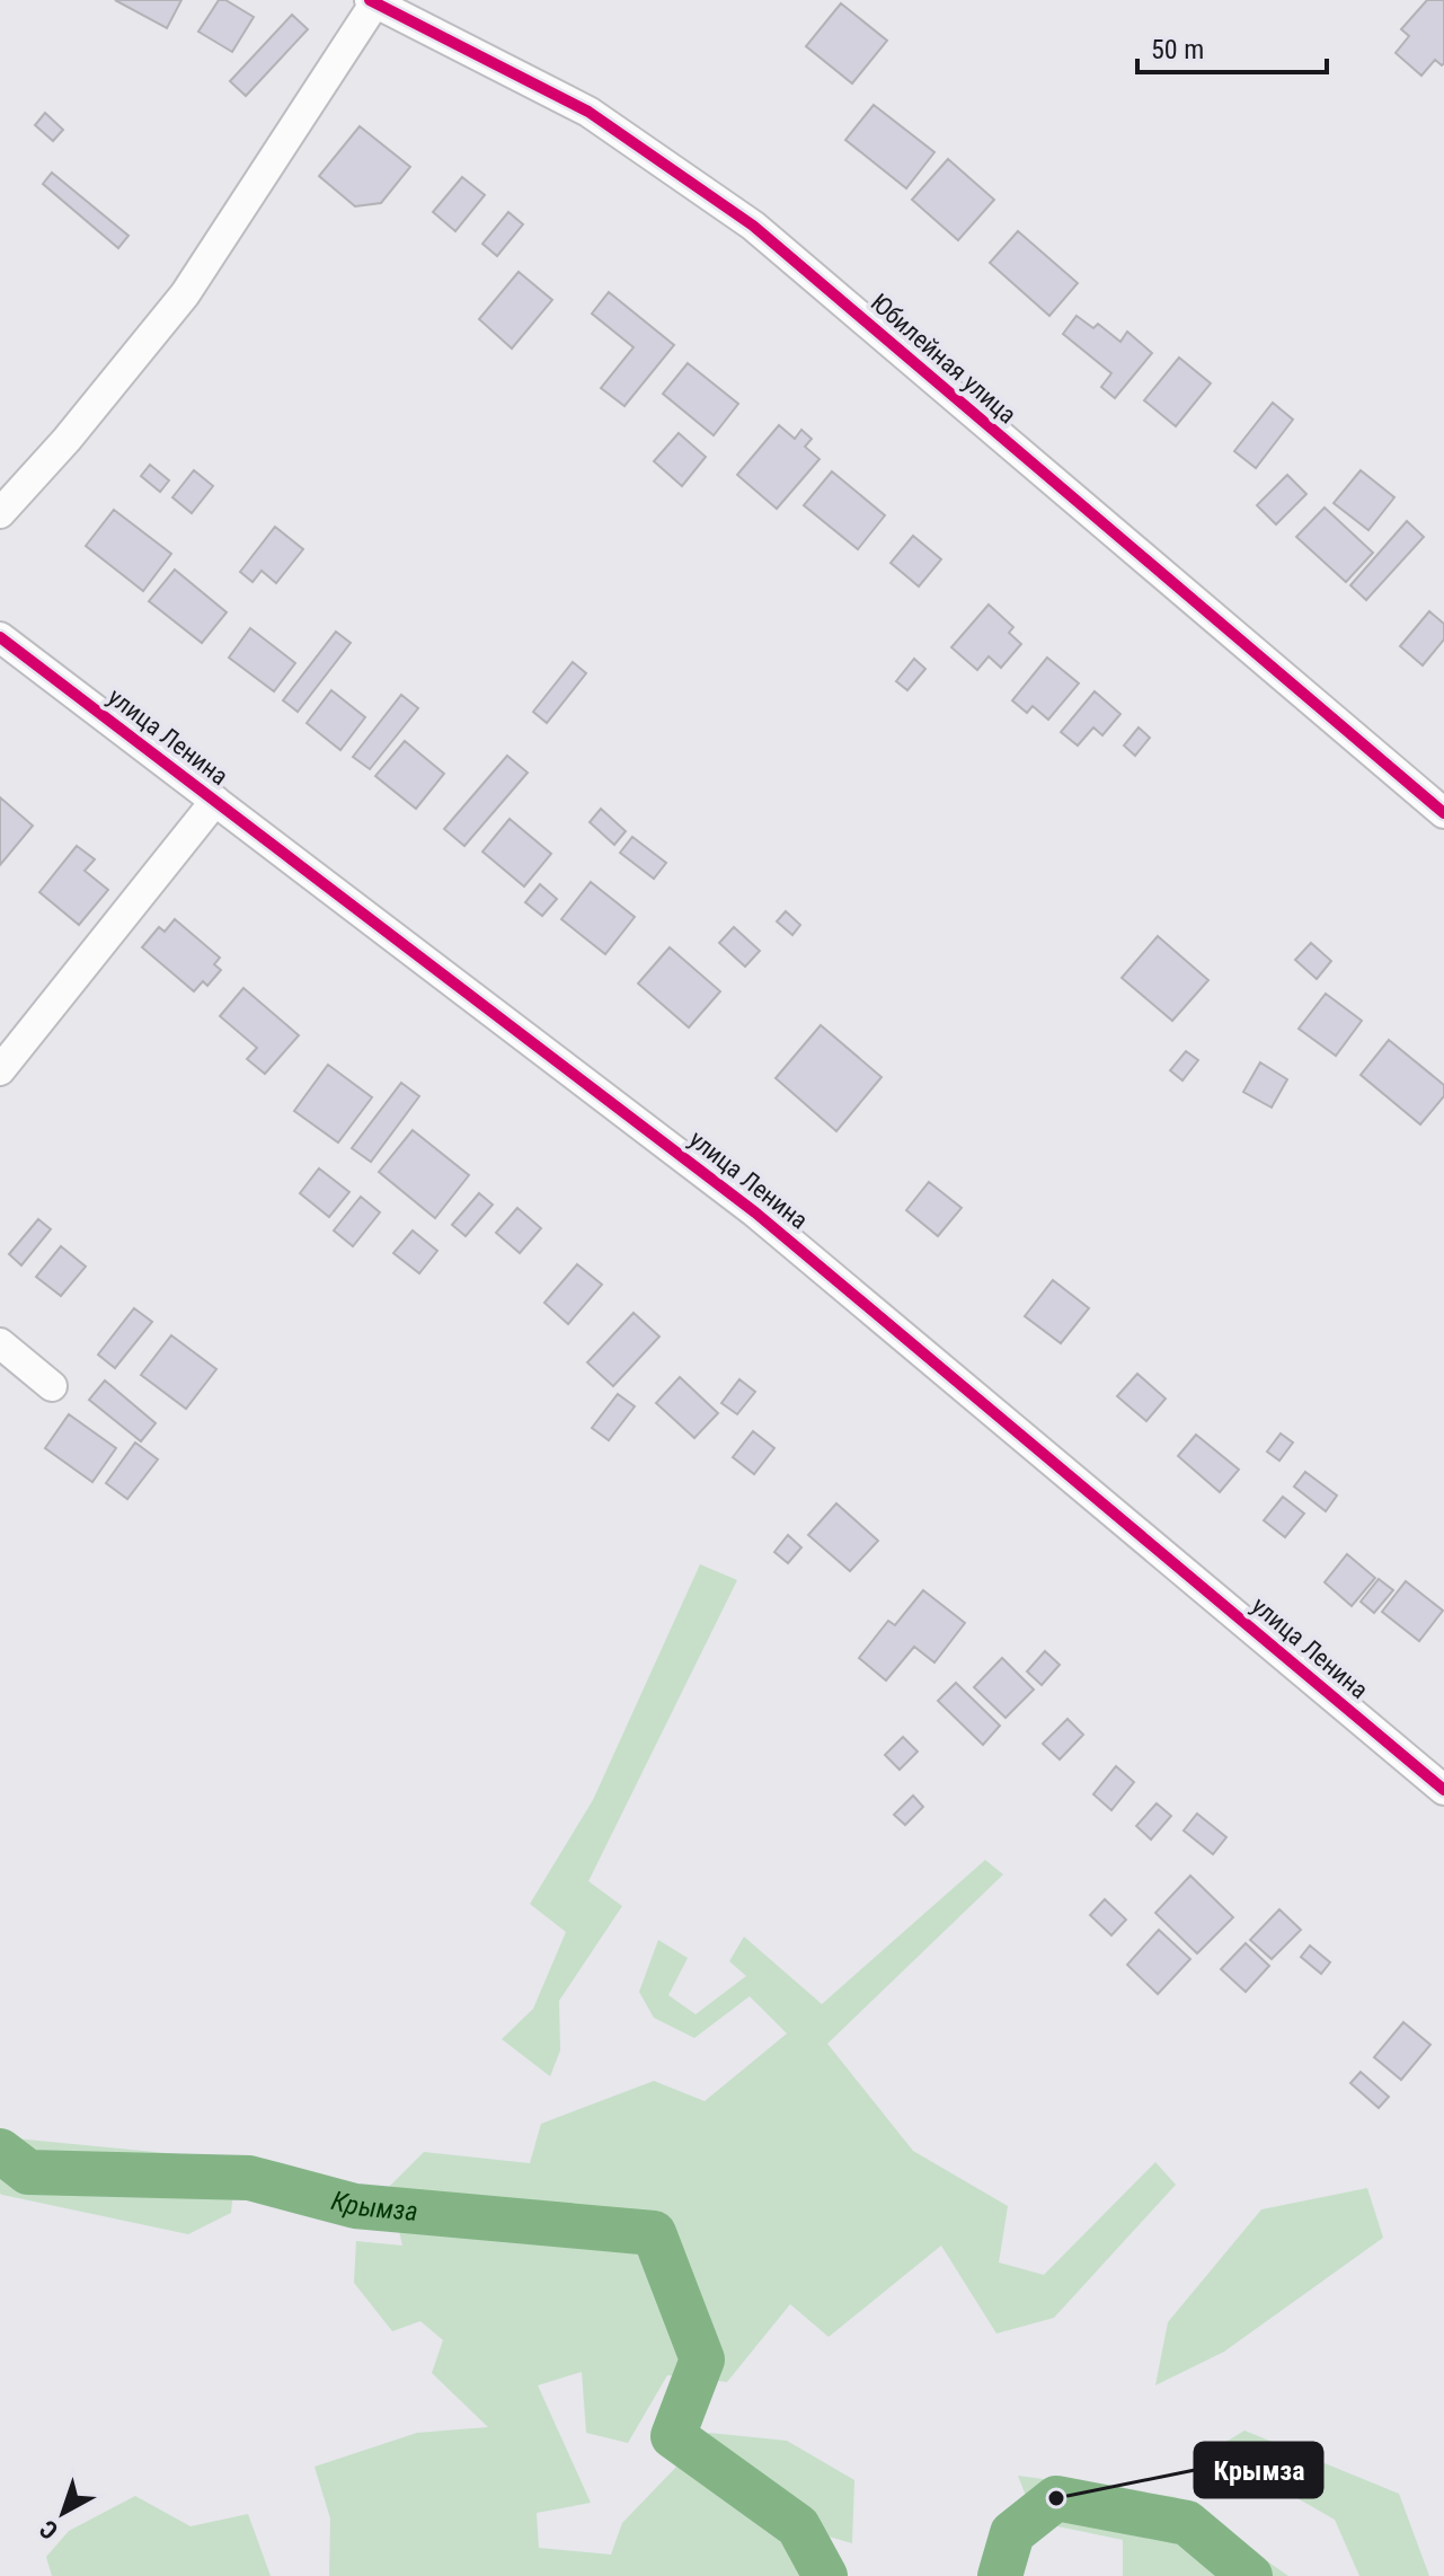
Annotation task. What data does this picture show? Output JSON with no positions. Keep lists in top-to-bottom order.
{
  "streets": {
    "street": ["Юбилейная улица", "улица Ленина"]
  },
  "water": ["Крымза"],
  "places": ["Крымза"],
  "scale_bar": "50 m",
  "north": "bottom left"
}
